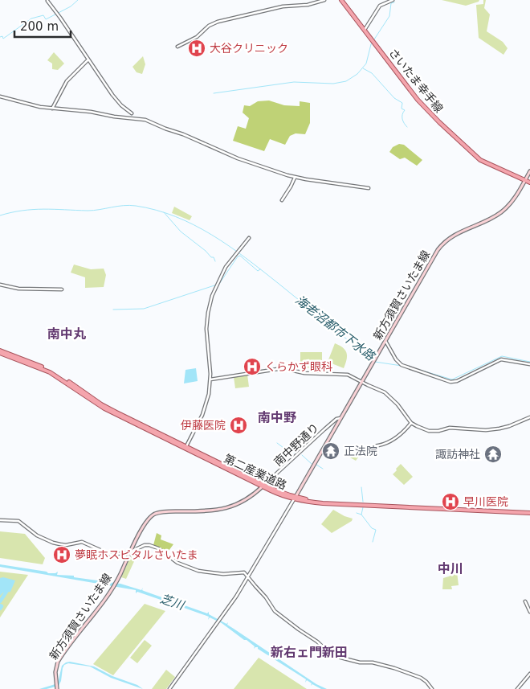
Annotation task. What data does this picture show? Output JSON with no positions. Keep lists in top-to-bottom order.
{
  "streets": {
    "main road": ["さいたま幸手線", "新方須賀さいたま線", "第二産業道路"],
    "street": ["南中野通り"]
  },
  "crossings": [
    ["さいたま幸手線", "新方須賀さいたま線"],
    ["新方須賀さいたま線", "南中野通り"],
    ["新方須賀さいたま線", "第二産業道路"],
    ["南中野通り", "第二産業道路"]
  ],
  "districts": [
    "南中丸",
    "南中野",
    "中川",
    "新右ェ門新田"
  ],
  "water": ["海老沼都市下水路", "芝川"],
  "places": {
    "hospital": [
      "大谷クリニック",
      "くらかず眼科",
      "伊藤医院",
      "早川医院",
      "夢眠ホスピタルさいたま"
    ],
    "temple": ["正法院", "諏訪神社"]
  },
  "scale_bar": "200 m"
}
